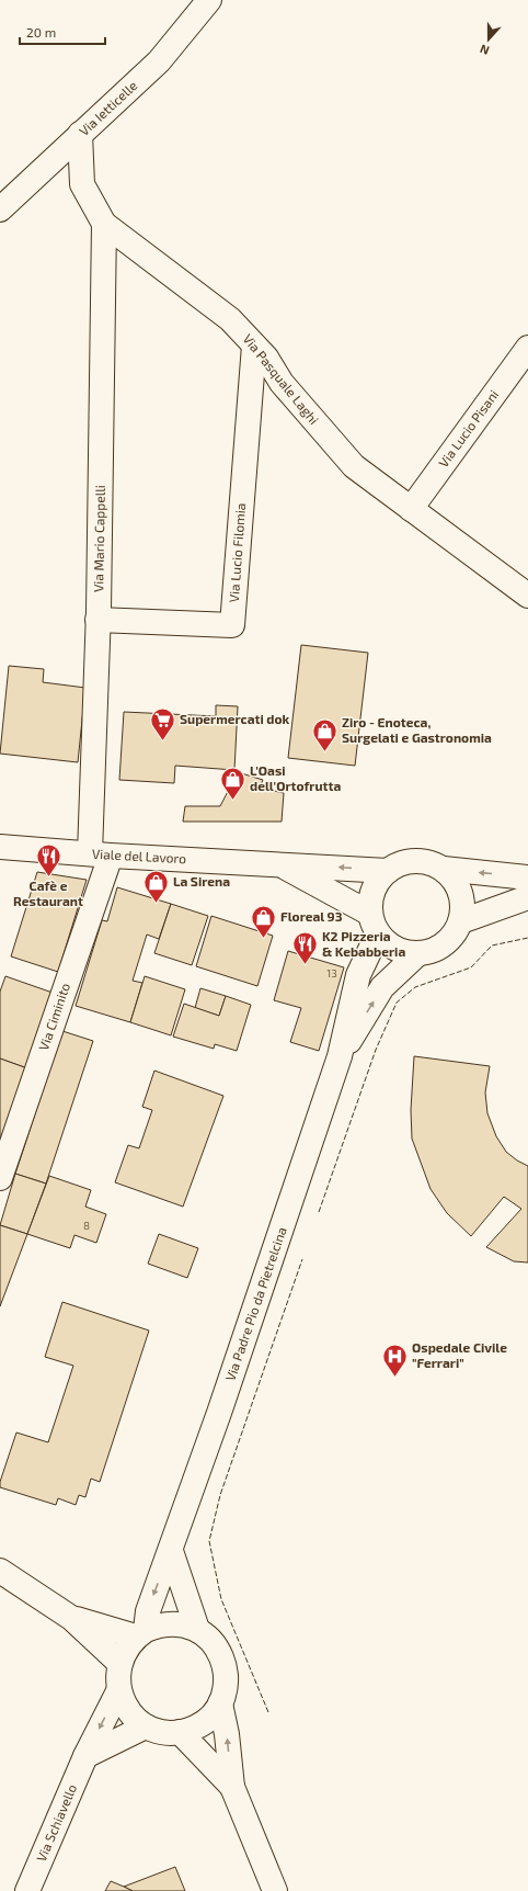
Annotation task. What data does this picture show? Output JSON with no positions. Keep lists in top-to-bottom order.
{
  "streets": {
    "street": [
      "Via Ietticelle",
      "Via Pasquale Laghi",
      "Via Lucio Pisani",
      "Via Mario Cappelli",
      "Via Lucio Filomia",
      "Viale del Lavoro",
      "Via Ciminito",
      "Via Padre Pio da Pietrelcina",
      "Via Schiavello"
    ]
  },
  "crossings": [
    ["Via Ietticelle", "Via Pasquale Laghi"],
    ["Via Pasquale Laghi", "Via Lucio Pisani"],
    ["Via Pasquale Laghi", "Via Mario Cappelli"],
    ["Via Pasquale Laghi", "Via Lucio Filomia"],
    ["Via Mario Cappelli", "Via Lucio Filomia"],
    ["Via Mario Cappelli", "Viale del Lavoro"],
    ["Via Mario Cappelli", "Via Ciminito"],
    ["Viale del Lavoro", "Via Ciminito"],
    ["Viale del Lavoro", "Via Padre Pio da Pietrelcina"],
    ["Via Padre Pio da Pietrelcina", "Via Schiavello"]
  ],
  "places": {
    "supermarket": ["Supermercati dok"],
    "shop": [
      "Ziro - Enoteca, Surgelati e Gastronomia",
      "L'Oasi dell'Ortofrutta",
      "La Sirena",
      "Floreal 93"
    ],
    "restaurant": ["Cafè e Restaurant", "K2 Pizzeria & Kebabberia"],
    "hospital": ["Ospedale Civile \"Ferrari\""]
  },
  "house_numbers": ["13", "8"],
  "scale_bar": "20 m",
  "north": "bottom"
}
